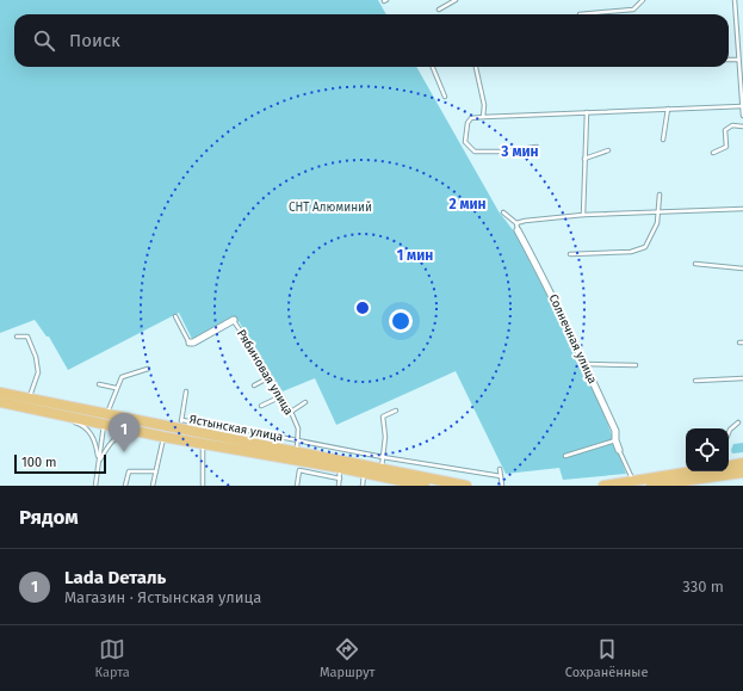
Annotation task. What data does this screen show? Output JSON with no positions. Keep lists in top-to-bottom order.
{
  "streets": {
    "main road": ["Ястынская улица"],
    "street": ["Солнечная улица"],
    "lane": ["Рябиновая улица"]
  },
  "crossings": [
    ["Рябиновая улица", "Ястынская улица"]
  ],
  "parks": ["СНТ Алюминий"],
  "scale_bar": "100 m",
  "page": {
    "search": "Поиск",
    "pins": "1",
    "scale": "100 m",
    "heading": "Рядом",
    "list": [
      {
        "mark": "1",
        "name": "Lada Dеталь",
        "note": "Магазин · Ястынская улица",
        "value": "330 m"
      }
    ],
    "nav": ["Карта", "Маршрут", "Сохранённые"]
  },
  "rings": ["3 мин", "2 мин", "1 мин"]
}
